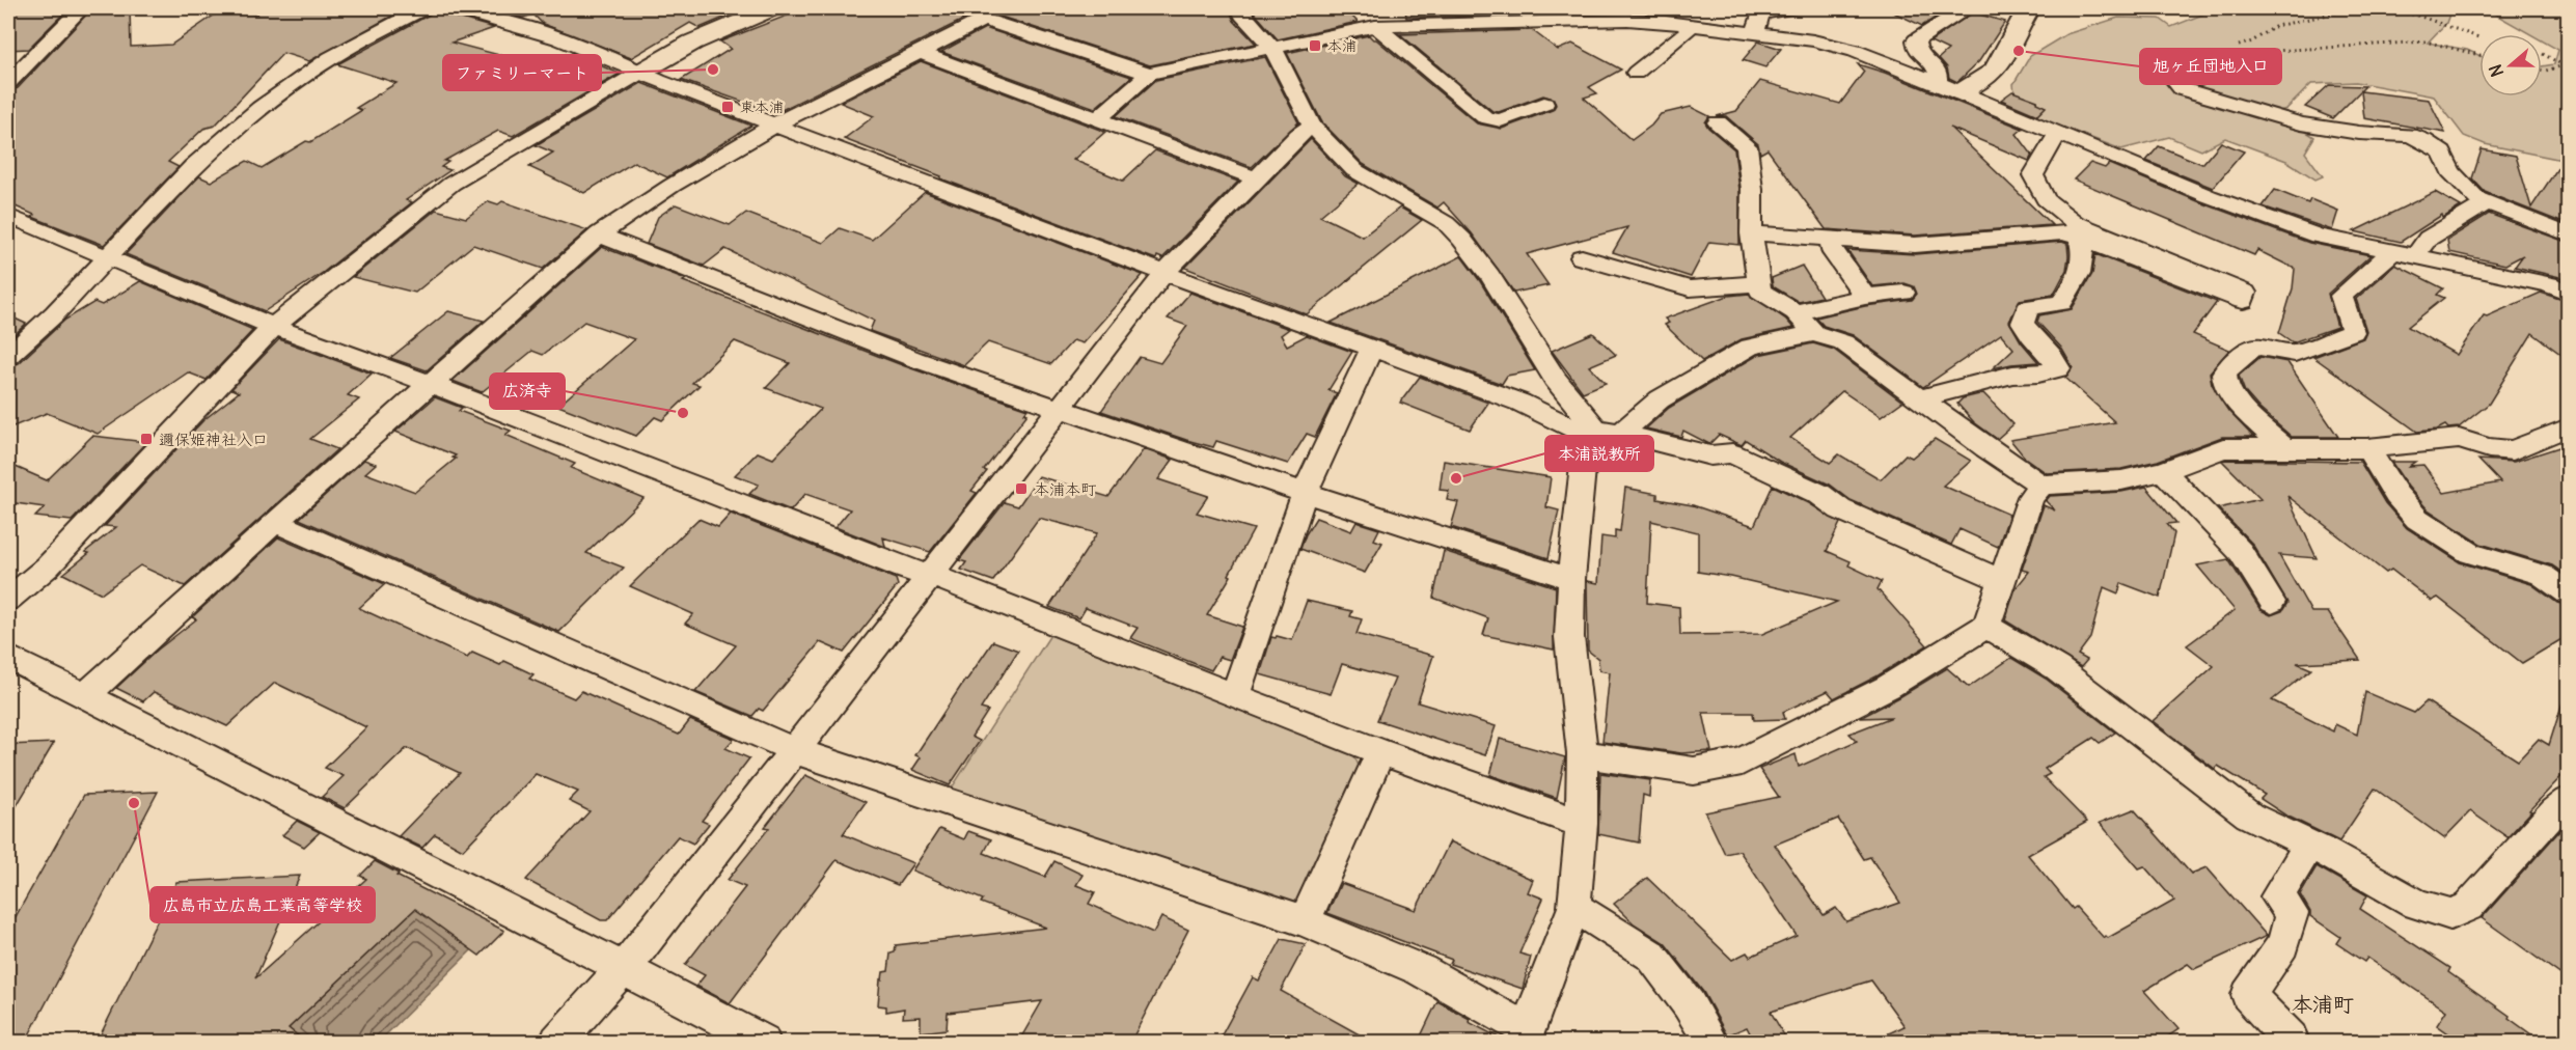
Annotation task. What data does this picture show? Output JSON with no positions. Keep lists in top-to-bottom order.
{
  "districts": ["本浦町"],
  "places": {
    "transit": [
      "本浦",
      "東本浦",
      "邇保姫神社入口",
      "本浦本町"
    ],
    "other": [
      "旭ヶ丘団地入口",
      "ファミリーマート",
      "広済寺",
      "本浦説教所",
      "広島市立広島工業高等学校"
    ]
  },
  "north": "left"
}
